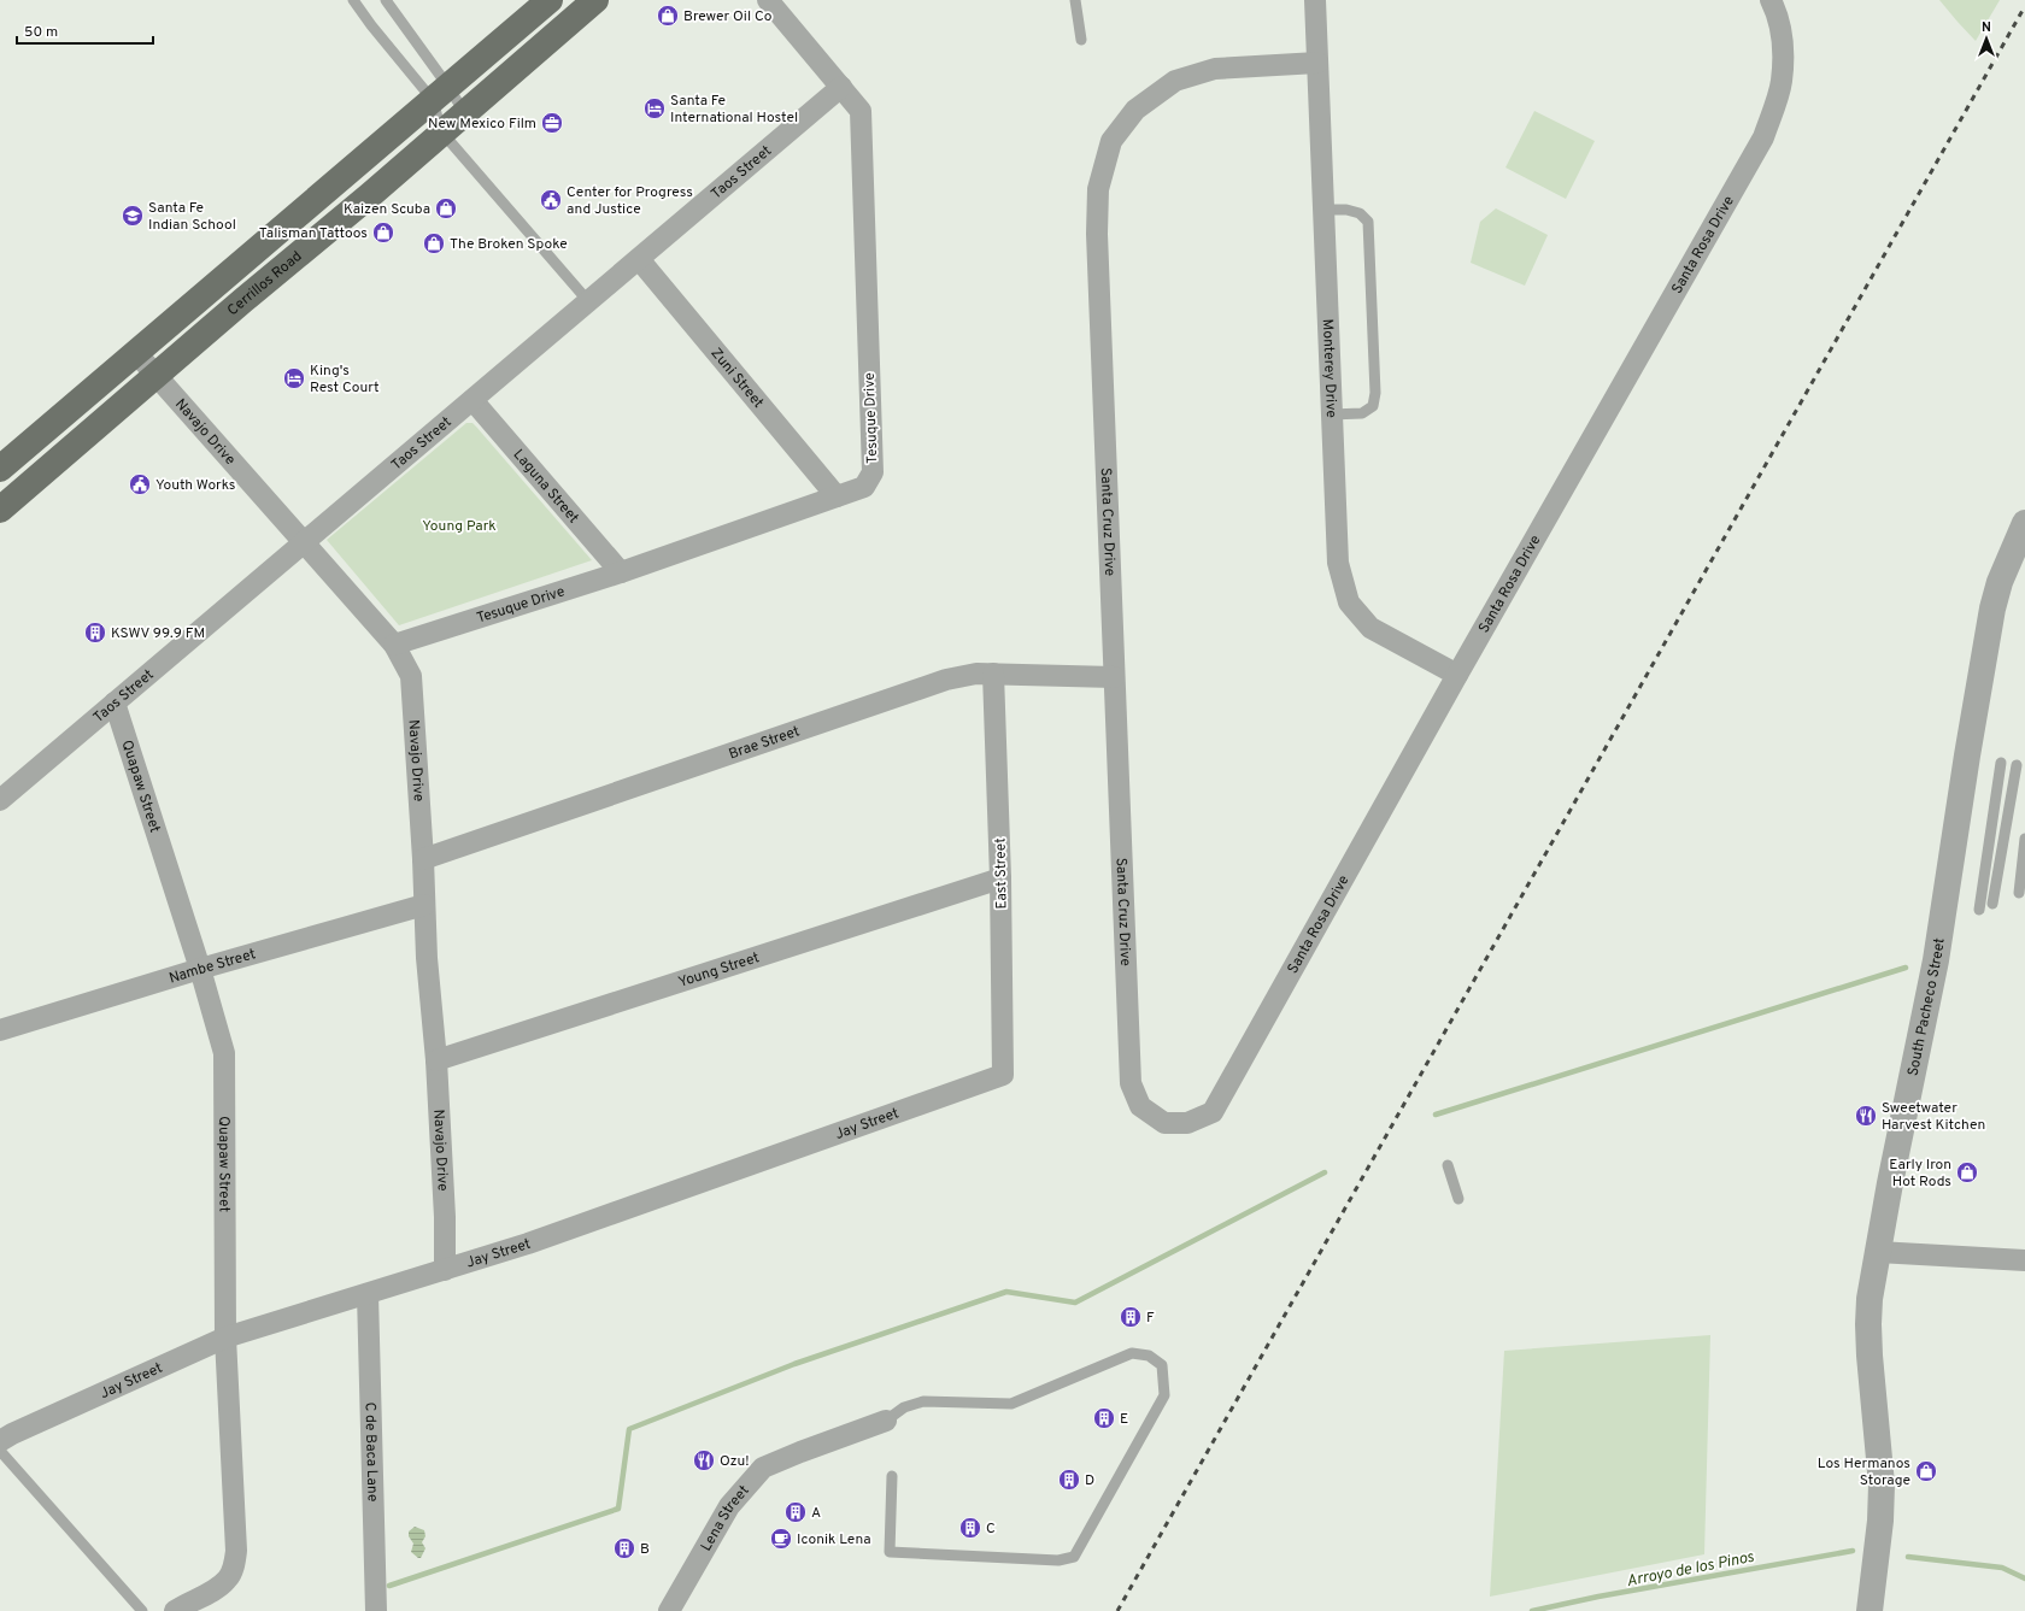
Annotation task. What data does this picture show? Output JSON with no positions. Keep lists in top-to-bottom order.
{
  "streets": {
    "main road": ["Cerrillos Road"],
    "street": [
      "Taos Street",
      "Santa Rosa Drive",
      "Monterey Drive",
      "Zuni Street",
      "Tesuque Drive",
      "Navajo Drive",
      "Laguna Street",
      "Santa Cruz Drive",
      "Brae Street",
      "Quapaw Street",
      "East Street",
      "Nambe Street",
      "Young Street",
      "South Pacheco Street",
      "Jay Street",
      "C de Baca Lane",
      "Lena Street"
    ]
  },
  "crossings": [
    ["Taos Street", "Zuni Street"],
    ["Taos Street", "Tesuque Drive"],
    ["Taos Street", "Navajo Drive"],
    ["Taos Street", "Laguna Street"],
    ["Taos Street", "Quapaw Street"],
    ["Santa Rosa Drive", "Monterey Drive"],
    ["Santa Rosa Drive", "Santa Cruz Drive"],
    ["Cerrillos Road", "Navajo Drive"],
    ["Monterey Drive", "Santa Cruz Drive"],
    ["Zuni Street", "Tesuque Drive"],
    ["Tesuque Drive", "Navajo Drive"],
    ["Tesuque Drive", "Laguna Street"],
    ["Navajo Drive", "Brae Street"],
    ["Navajo Drive", "Nambe Street"],
    ["Navajo Drive", "Young Street"],
    ["Navajo Drive", "Jay Street"],
    ["Santa Cruz Drive", "Brae Street"],
    ["Brae Street", "East Street"],
    ["Quapaw Street", "Nambe Street"],
    ["Quapaw Street", "Jay Street"],
    ["East Street", "Young Street"],
    ["East Street", "Jay Street"],
    ["Jay Street", "C de Baca Lane"]
  ],
  "water": ["Arroyo de los Pinos"],
  "parks": ["Young Park"],
  "places": {
    "shop": [
      "Brewer Oil Co",
      "Kaizen Scuba",
      "Talisman Tattoos",
      "The Broken Spoke",
      "Early Iron Hot Rods",
      "Los Hermanos Storage"
    ],
    "hotel": ["Santa Fe International Hostel", "King's Rest Court"],
    "office": ["New Mexico Film"],
    "public building": ["Center for Progress and Justice", "Youth Works"],
    "school or university": ["Santa Fe Indian School"],
    "building": [
      "KSWV 99.9 FM",
      "F",
      "E",
      "D",
      "A",
      "C",
      "B"
    ],
    "restaurant": ["Sweetwater Harvest Kitchen", "Ozu!"],
    "cafe": ["Iconik Lena"]
  },
  "scale_bar": "50 m",
  "north": "top"
}
